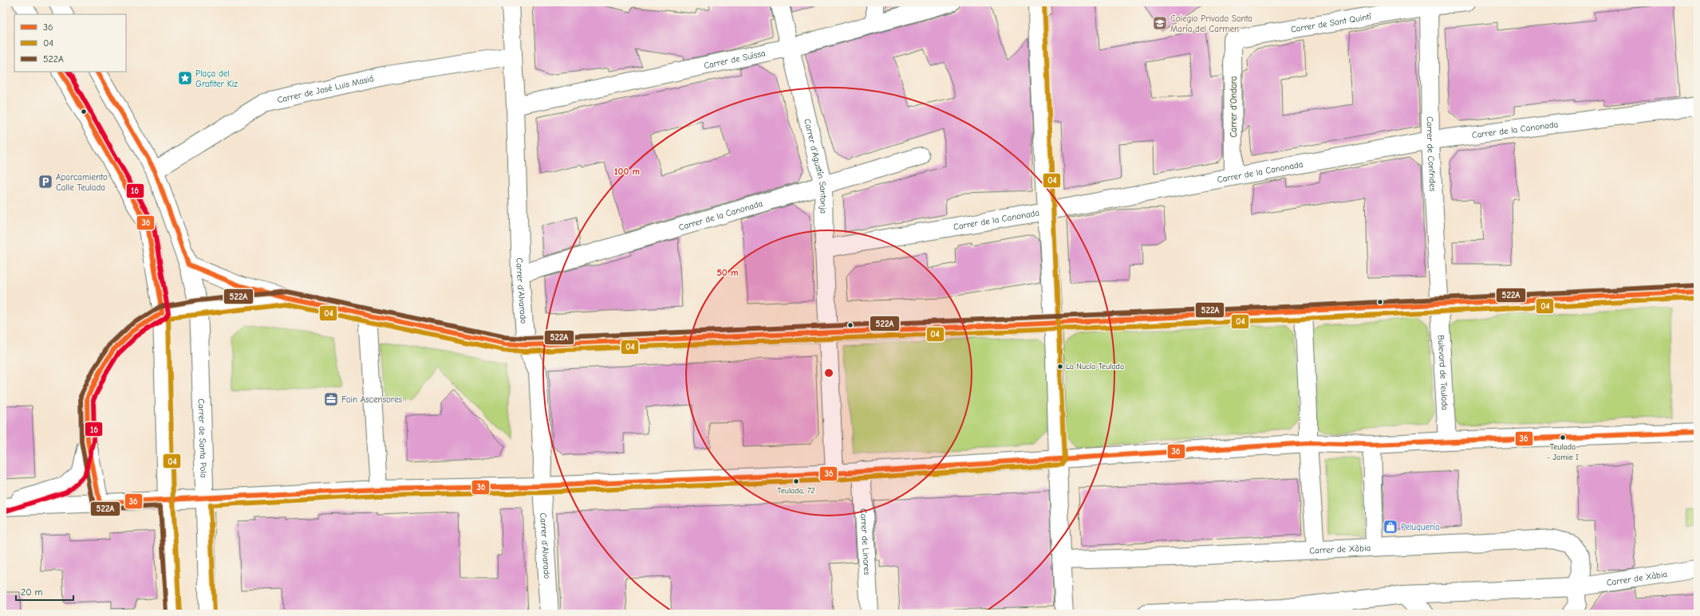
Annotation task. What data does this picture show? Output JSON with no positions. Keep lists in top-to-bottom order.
{
  "streets": {
    "street": [
      "Carrer de Sant Quintí",
      "Carrer de Suïssa",
      "Carrer de José Luis Masiá",
      "Carrer d'Ondara",
      "Carrer de la Canonada",
      "Carrer de Confrides",
      "Carrer d'Agustín Santonja",
      "Carrer d'Alvarado",
      "Bulevard de Teulada",
      "Carrer de Santa Pola",
      "Carrer de Linares",
      "Carrer de Xàbia"
    ]
  },
  "crossings": [
    ["Carrer de Sant Quintí", "Carrer d'Ondara"],
    ["Carrer de Sant Quintí", "Carrer de Confrides"],
    ["Carrer de Suïssa", "Carrer d'Agustín Santonja"],
    ["Carrer de Suïssa", "Carrer d'Alvarado"],
    ["Carrer de José Luis Masiá", "Carrer d'Alvarado"],
    ["Carrer de José Luis Masiá", "Carrer de Santa Pola"],
    ["Carrer d'Ondara", "Carrer de la Canonada"],
    ["Carrer de la Canonada", "Carrer de Confrides"],
    ["Carrer de la Canonada", "Carrer d'Agustín Santonja"],
    ["Carrer de la Canonada", "Carrer d'Alvarado"],
    ["Carrer de Confrides", "Bulevard de Teulada"]
  ],
  "places": {
    "school or university": ["Colegio Privado Santa María del Carmen"],
    "place": ["Plaça del Grafiter Kiz"],
    "parking": ["Aparcamiento Calle Teulada"],
    "other": ["La Nucía-Teulada", "Teulada - Jamie I", "Teulada, 72"],
    "office": ["Fain Ascensores"],
    "shop": ["Peluquería"]
  },
  "lines": [
    "transit line 04",
    "transit line 36",
    "transit line 16",
    "transit line 522A"
  ],
  "legend": ["36", "04", "522A"],
  "scale_bar": "20 m",
  "rings": ["100 m", "50 m"]
}
